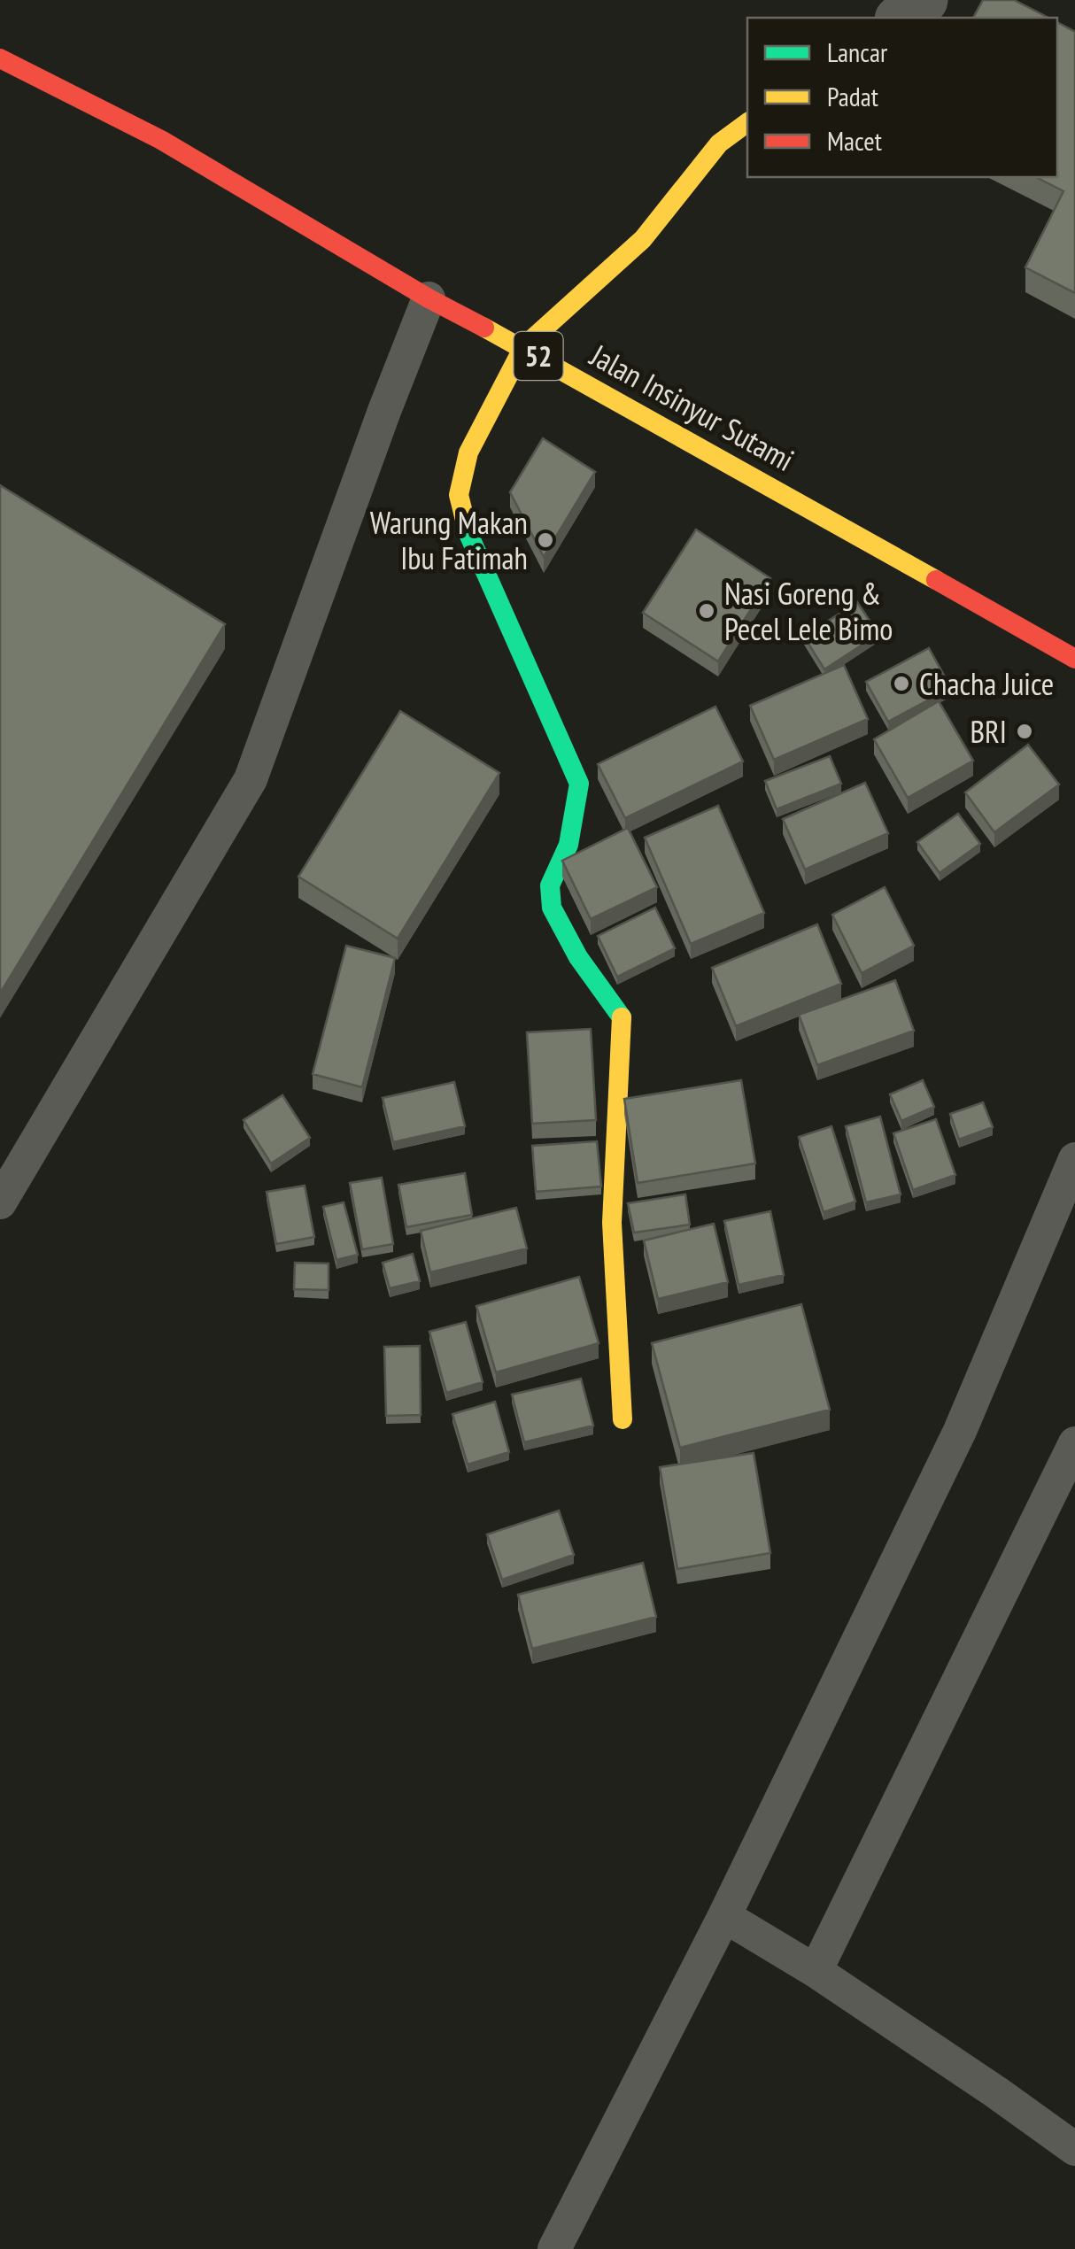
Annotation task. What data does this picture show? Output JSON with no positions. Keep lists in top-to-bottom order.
{
  "streets": {
    "main road": ["52", "Jalan Insinyur Sutami"]
  },
  "places": [
    "Warung Makan Ibu Fatimah",
    "Nasi Goreng & Pecel Lele Bimo",
    "Chacha Juice",
    "BRI"
  ],
  "legend": ["Lancar", "Padat", "Macet"]
}
